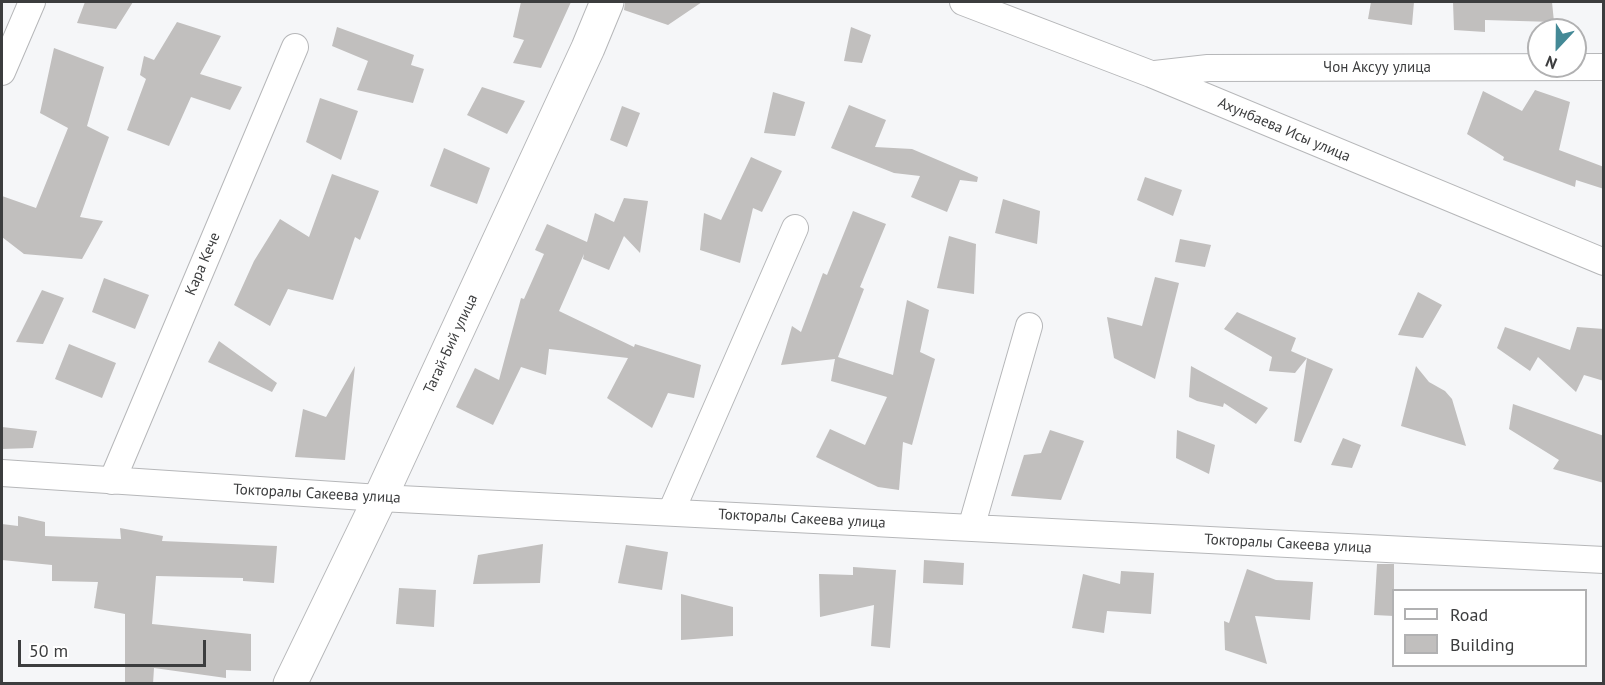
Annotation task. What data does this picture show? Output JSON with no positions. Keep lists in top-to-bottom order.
{
  "streets": {
    "street": [
      "Чон Аксуу улица",
      "Ахунбаева Исы улица",
      "Кара Кече",
      "Тагай-Бий улица",
      "Токторалы Сакеева улица"
    ]
  },
  "crossings": [
    ["Чон Аксуу улица", "Ахунбаева Исы улица"],
    ["Кара Кече", "Токторалы Сакеева улица"],
    ["Тагай-Бий улица", "Токторалы Сакеева улица"]
  ],
  "legend": ["Road", "Building"],
  "scale_bar": "50 m",
  "north": "bottom"
}
